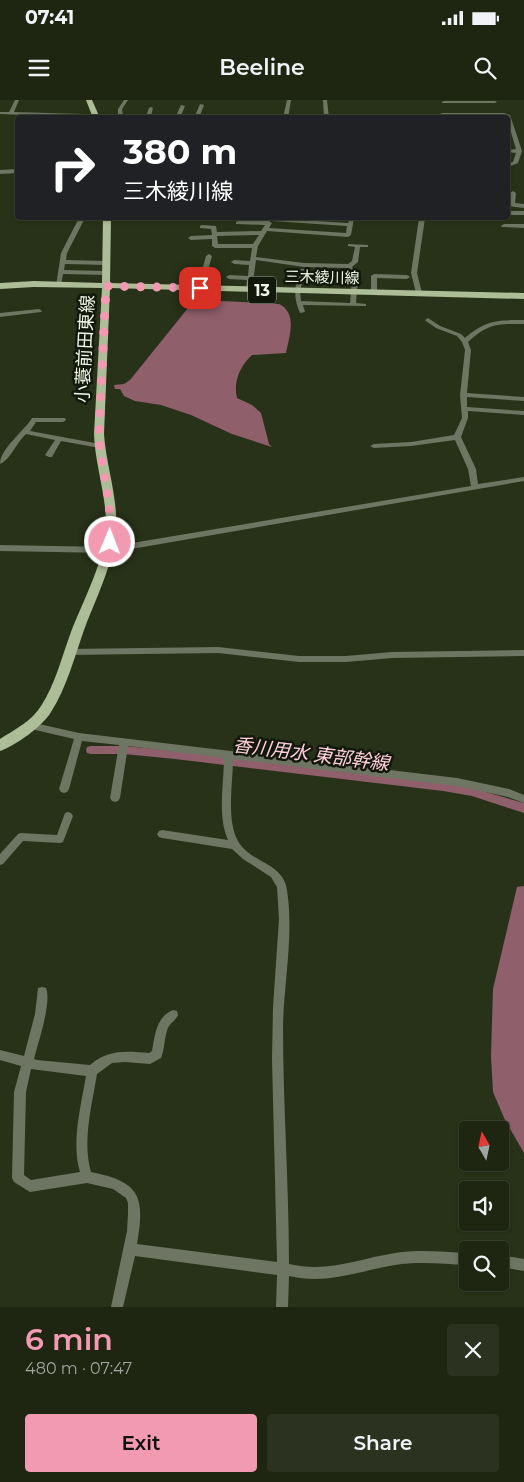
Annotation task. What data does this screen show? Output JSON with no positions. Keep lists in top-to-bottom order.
{
  "streets": {
    "main road": ["三木綾川線", "13", "小蓑前田東線"]
  },
  "crossings": [
    ["三木綾川線", "小蓑前田東線"]
  ],
  "water": ["香川用水 東部幹線"],
  "north": "top",
  "page": {
    "status": "07:41",
    "header": "Beeline",
    "turn": ["380 m", "三木綾川線"],
    "heading": ["6 min", "480 m · 07:47"],
    "buttons": ["Exit", "Share"]
  }
}
